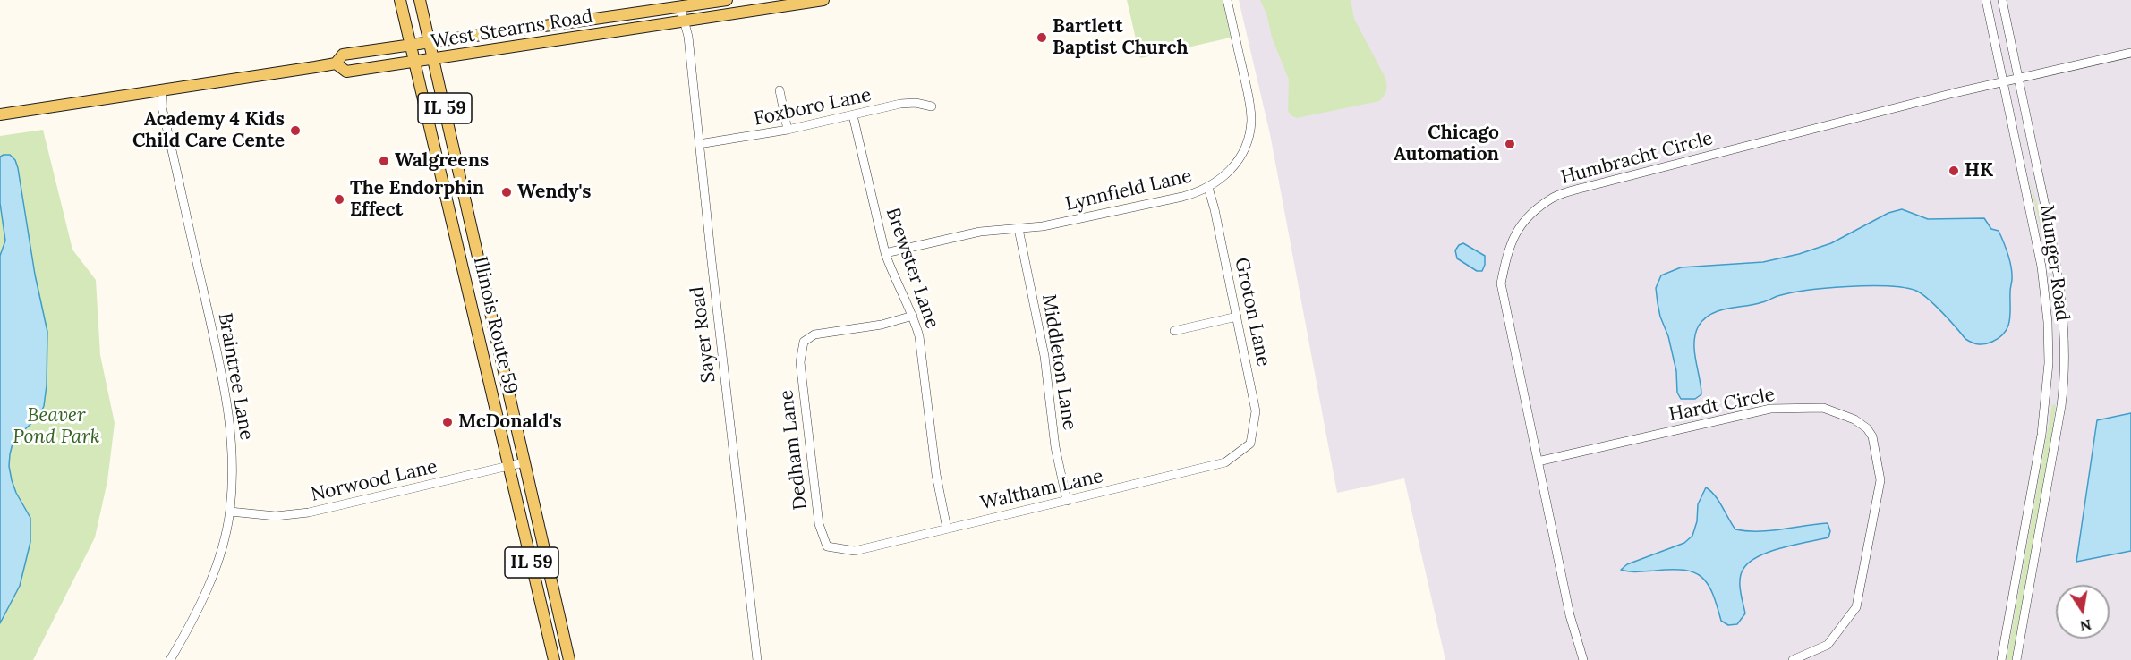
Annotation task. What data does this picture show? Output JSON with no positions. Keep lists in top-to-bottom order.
{
  "streets": {
    "main road": ["West Stearns Road", "IL 59", "Illinois Route 59"],
    "street": [
      "Foxboro Lane",
      "Humbracht Circle",
      "Lynnfield Lane",
      "Munger Road",
      "Brewster Lane",
      "Groton Lane",
      "Sayer Road",
      "Middleton Lane",
      "Braintree Lane",
      "Hardt Circle",
      "Dedham Lane",
      "Norwood Lane",
      "Waltham Lane"
    ]
  },
  "crossings": [
    ["West Stearns Road", "Illinois Route 59"],
    ["West Stearns Road", "Sayer Road"],
    ["West Stearns Road", "Braintree Lane"],
    ["Foxboro Lane", "Brewster Lane"],
    ["Foxboro Lane", "Sayer Road"],
    ["Humbracht Circle", "Munger Road"],
    ["Humbracht Circle", "Hardt Circle"],
    ["Lynnfield Lane", "Brewster Lane"],
    ["Lynnfield Lane", "Groton Lane"],
    ["Lynnfield Lane", "Middleton Lane"],
    ["Brewster Lane", "Dedham Lane"],
    ["Brewster Lane", "Waltham Lane"],
    ["Groton Lane", "Waltham Lane"],
    ["Illinois Route 59", "Norwood Lane"],
    ["Middleton Lane", "Waltham Lane"],
    ["Braintree Lane", "Norwood Lane"],
    ["Dedham Lane", "Waltham Lane"]
  ],
  "parks": ["Beaver Pond Park"],
  "places": [
    "Bartlett Baptist Church",
    "Academy 4 Kids Child Care Cente",
    "Chicago Automation",
    "Walgreens",
    "HK",
    "Wendy's",
    "The Endorphin Effect",
    "McDonald's"
  ],
  "north": "bottom"
}
